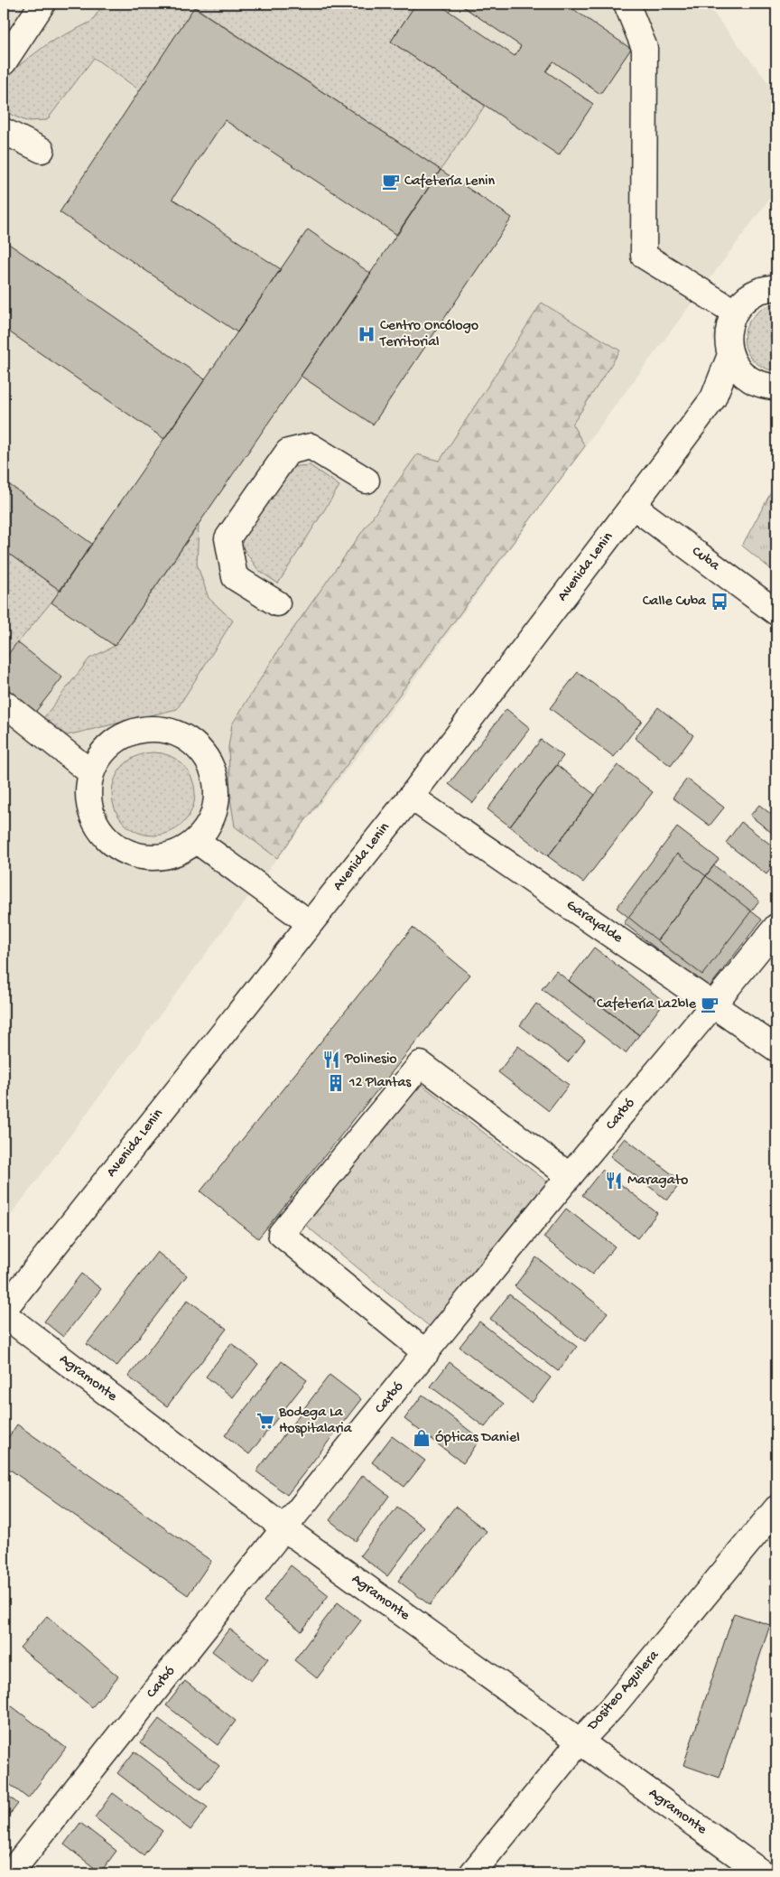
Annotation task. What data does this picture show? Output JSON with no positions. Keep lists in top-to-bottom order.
{
  "streets": {
    "street": [
      "Cuba",
      "Avenida Lenin",
      "Garayalde",
      "Carbó",
      "Agramonte",
      "Dositeo Aguilera"
    ]
  },
  "crossings": [
    ["Cuba", "Avenida Lenin"],
    ["Avenida Lenin", "Garayalde"],
    ["Garayalde", "Carbó"],
    ["Carbó", "Agramonte"],
    ["Agramonte", "Dositeo Aguilera"]
  ],
  "places": {
    "cafe": ["Cafetería Lenin", "Cafetería La2ble"],
    "hospital": ["Centro Oncólogo Territorial"],
    "bus stop": ["Calle Cuba"],
    "restaurant": ["Polinesio", "Maragato"],
    "building": ["12 Plantas"],
    "supermarket": ["Bodega La Hospitalaria"],
    "shop": ["Ópticas Daniel"]
  }
}
